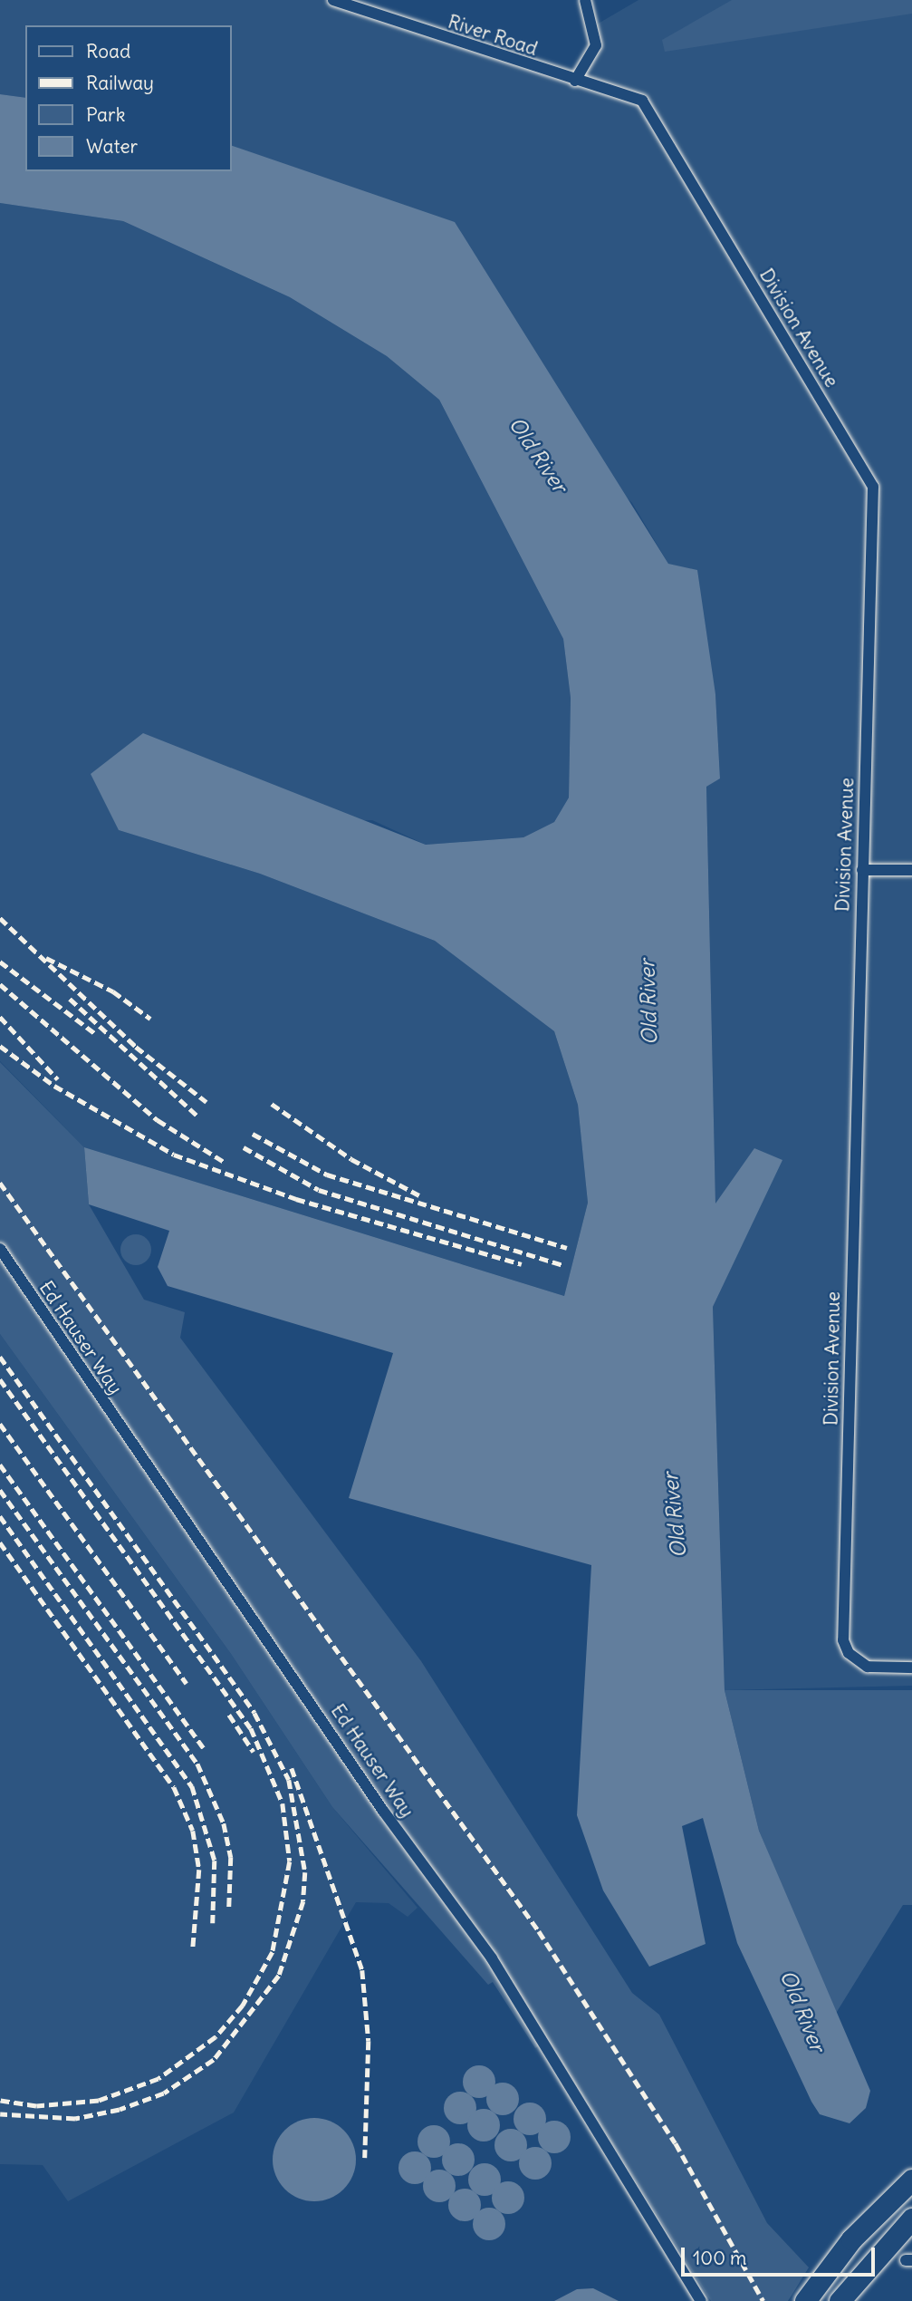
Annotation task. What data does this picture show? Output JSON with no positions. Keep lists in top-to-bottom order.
{
  "streets": {
    "street": ["River Road", "Division Avenue", "Ed Hauser Way"]
  },
  "crossings": [
    ["River Road", "Division Avenue"]
  ],
  "water": ["Old River"],
  "legend": [
    "Road",
    "Railway",
    "Park",
    "Water"
  ],
  "scale_bar": "100 m"
}
